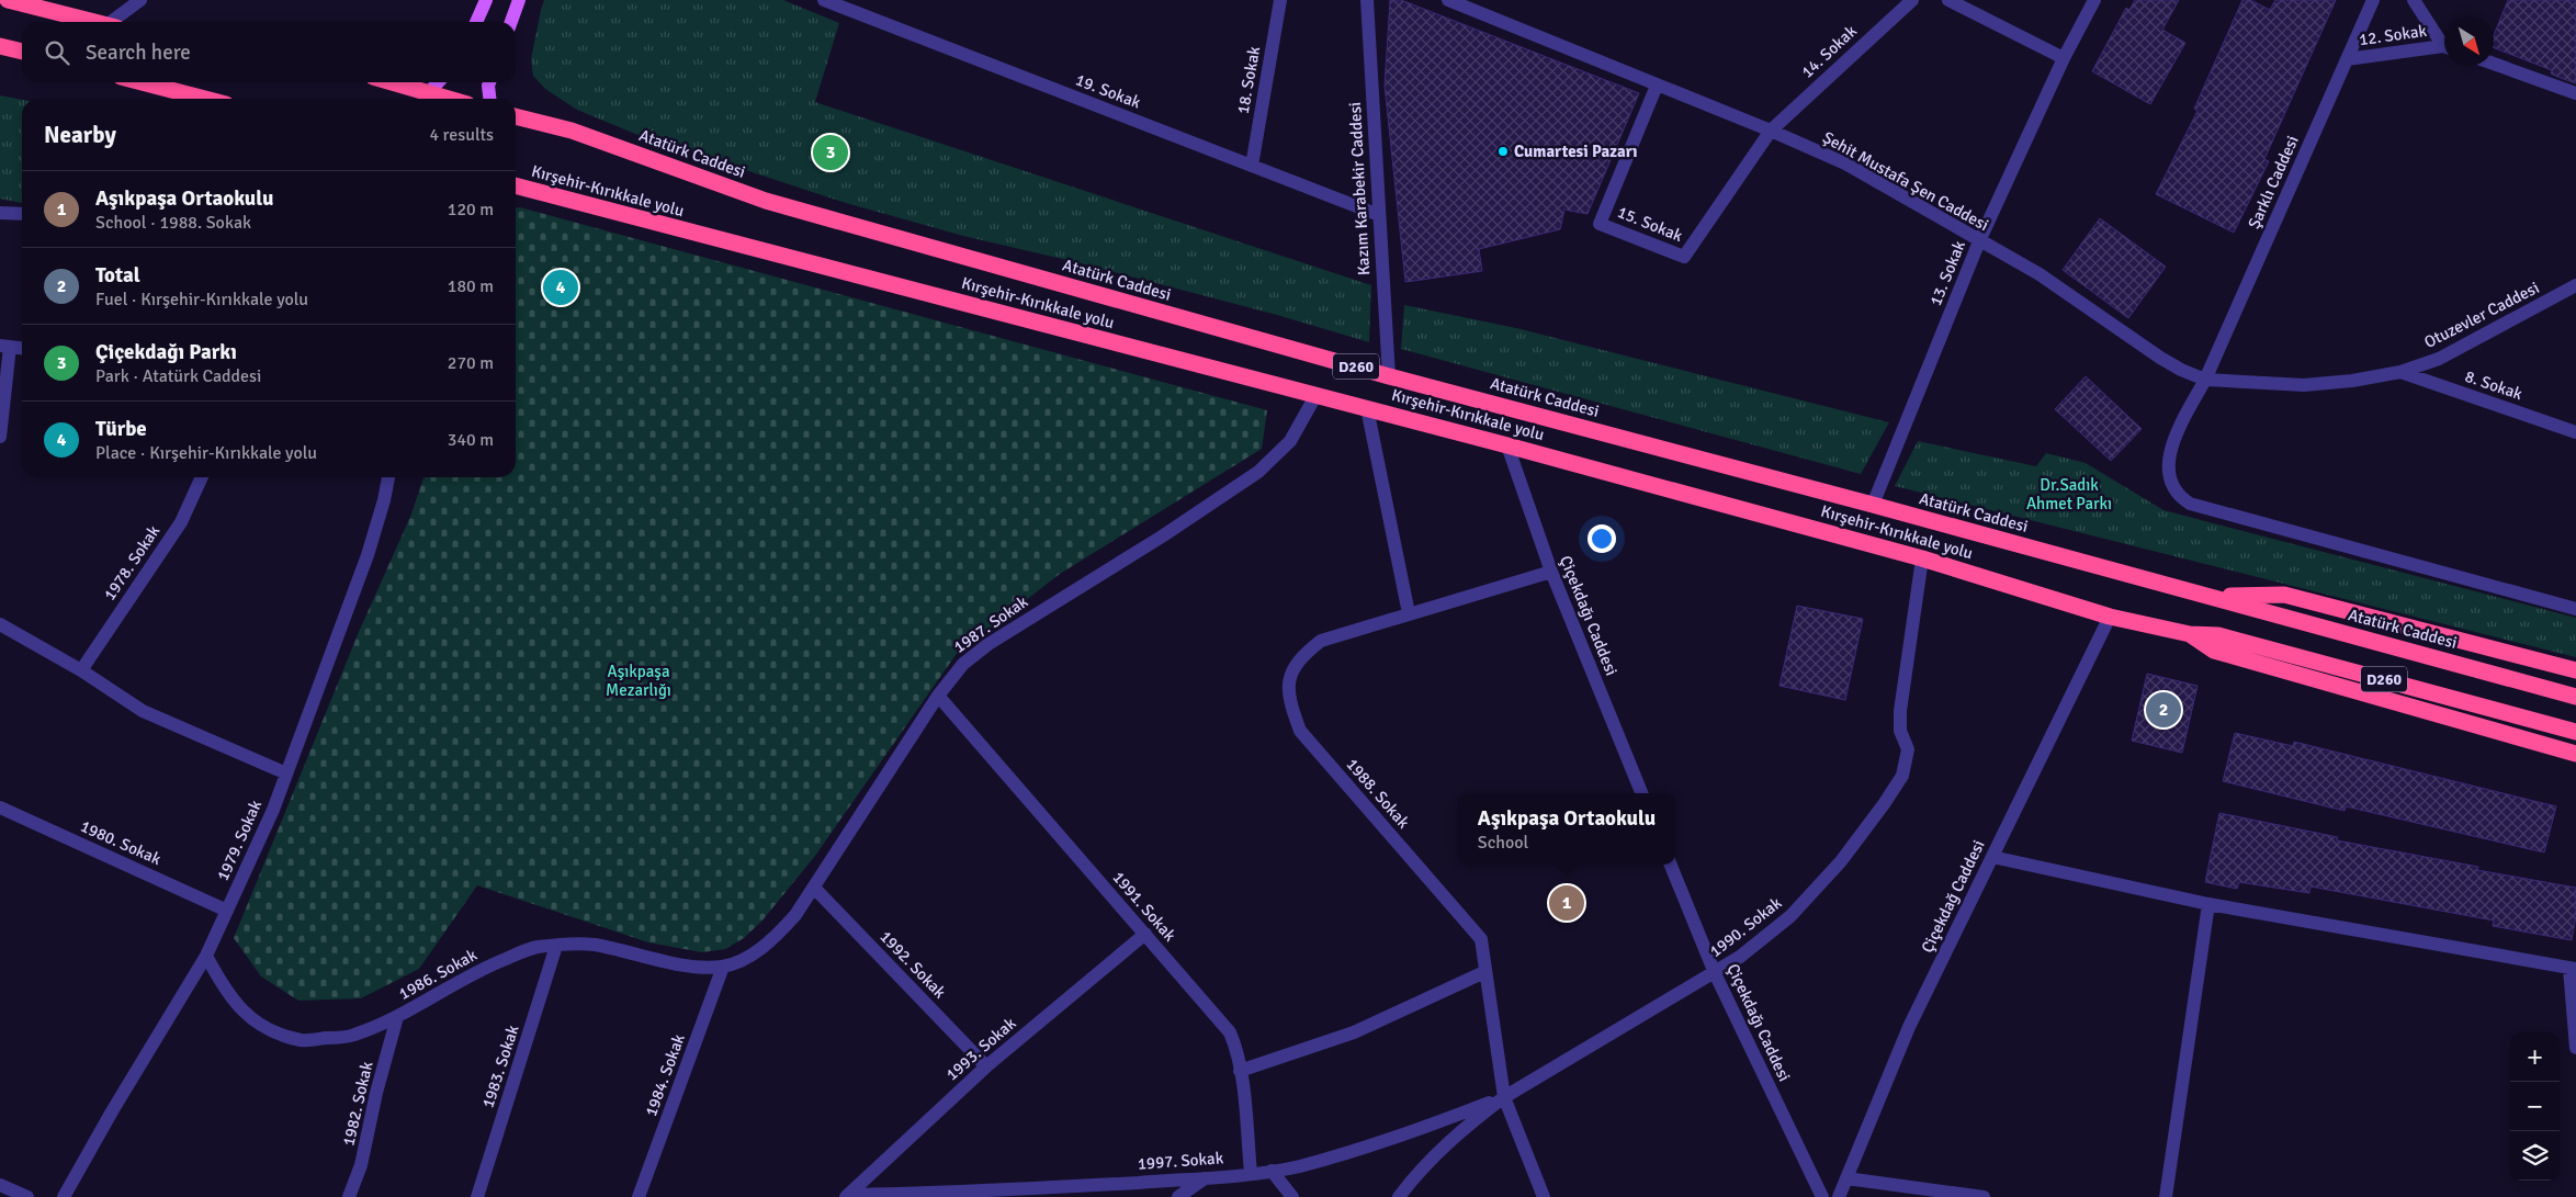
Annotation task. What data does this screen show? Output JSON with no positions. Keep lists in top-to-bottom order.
{
  "streets": {
    "highway": ["Atatürk Caddesi", "Kırşehir-Kırıkkale yolu", "D260"],
    "street": [
      "12. Sokak",
      "14. Sokak",
      "18. Sokak",
      "19. Sokak",
      "Şehit Mustafa Şen Caddesi",
      "Şarklı Caddesi",
      "Kazım Karabekir Caddesi",
      "15. Sokak",
      "13. Sokak",
      "Otuzevler Caddesi",
      "8. Sokak",
      "1978. Sokak",
      "Çiçekdağı Caddesi",
      "1987. Sokak",
      "1988. Sokak",
      "1979. Sokak",
      "1980. Sokak",
      "Çiçekdağ Caddesi",
      "1991. Sokak",
      "1990. Sokak",
      "1992. Sokak",
      "1986. Sokak",
      "1993. Sokak",
      "1983. Sokak",
      "1984. Sokak",
      "1982. Sokak",
      "1997. Sokak"
    ]
  },
  "crossings": [
    ["12. Sokak", "Şarklı Caddesi"],
    ["14. Sokak", "Şehit Mustafa Şen Caddesi"],
    ["14. Sokak", "15. Sokak"],
    ["18. Sokak", "19. Sokak"],
    ["19. Sokak", "Kazım Karabekir Caddesi"],
    ["Atatürk Caddesi", "Kazım Karabekir Caddesi"],
    ["Atatürk Caddesi", "13. Sokak"],
    ["Şehit Mustafa Şen Caddesi", "Şarklı Caddesi"],
    ["Şehit Mustafa Şen Caddesi", "15. Sokak"],
    ["Şehit Mustafa Şen Caddesi", "13. Sokak"],
    ["Şehit Mustafa Şen Caddesi", "Otuzevler Caddesi"],
    ["Şarklı Caddesi", "Otuzevler Caddesi"],
    ["Kırşehir-Kırıkkale yolu", "D260"],
    ["Kırşehir-Kırıkkale yolu", "Çiçekdağı Caddesi"],
    ["Kırşehir-Kırıkkale yolu", "1987. Sokak"],
    ["Kırşehir-Kırıkkale yolu", "Çiçekdağ Caddesi"],
    ["Kırşehir-Kırıkkale yolu", "1990. Sokak"],
    ["Otuzevler Caddesi", "8. Sokak"],
    ["Çiçekdağı Caddesi", "1988. Sokak"],
    ["Çiçekdağı Caddesi", "1990. Sokak"],
    ["1987. Sokak", "1991. Sokak"],
    ["1987. Sokak", "1992. Sokak"],
    ["1987. Sokak", "1986. Sokak"],
    ["1987. Sokak", "1984. Sokak"],
    ["1988. Sokak", "1990. Sokak"],
    ["1988. Sokak", "1997. Sokak"],
    ["1979. Sokak", "1980. Sokak"],
    ["1979. Sokak", "1986. Sokak"],
    ["1991. Sokak", "1993. Sokak"],
    ["1991. Sokak", "1997. Sokak"],
    ["1990. Sokak", "1997. Sokak"],
    ["1992. Sokak", "1993. Sokak"],
    ["1986. Sokak", "1983. Sokak"],
    ["1986. Sokak", "1984. Sokak"],
    ["1986. Sokak", "1982. Sokak"],
    ["1993. Sokak", "1997. Sokak"]
  ],
  "parks": ["Dr.Sadık Ahmet Parkı", "Aşıkpaşa Mezarlığı"],
  "places": ["Cumartesi Pazarı"],
  "north": "bottom right",
  "page": {
    "search": "Search here",
    "heading": ["Nearby", "4 results"],
    "pins": [
      "3",
      "4",
      "2",
      "1"
    ],
    "list": [
      {
        "mark": "1",
        "name": "Aşıkpaşa Ortaokulu",
        "note": "School · 1988. Sokak",
        "value": "120 m"
      },
      {
        "mark": "2",
        "name": "Total",
        "note": "Fuel · Kırşehir-Kırıkkale yolu",
        "value": "180 m"
      },
      {
        "mark": "3",
        "name": "Çiçekdağı Parkı",
        "note": "Park · Atatürk Caddesi",
        "value": "270 m"
      },
      {
        "mark": "4",
        "name": "Türbe",
        "note": "Place · Kırşehir-Kırıkkale yolu",
        "value": "340 m"
      }
    ],
    "popup": ["Aşıkpaşa Ortaokulu", "School"],
    "map_buttons": ["+", "−"]
  }
}
